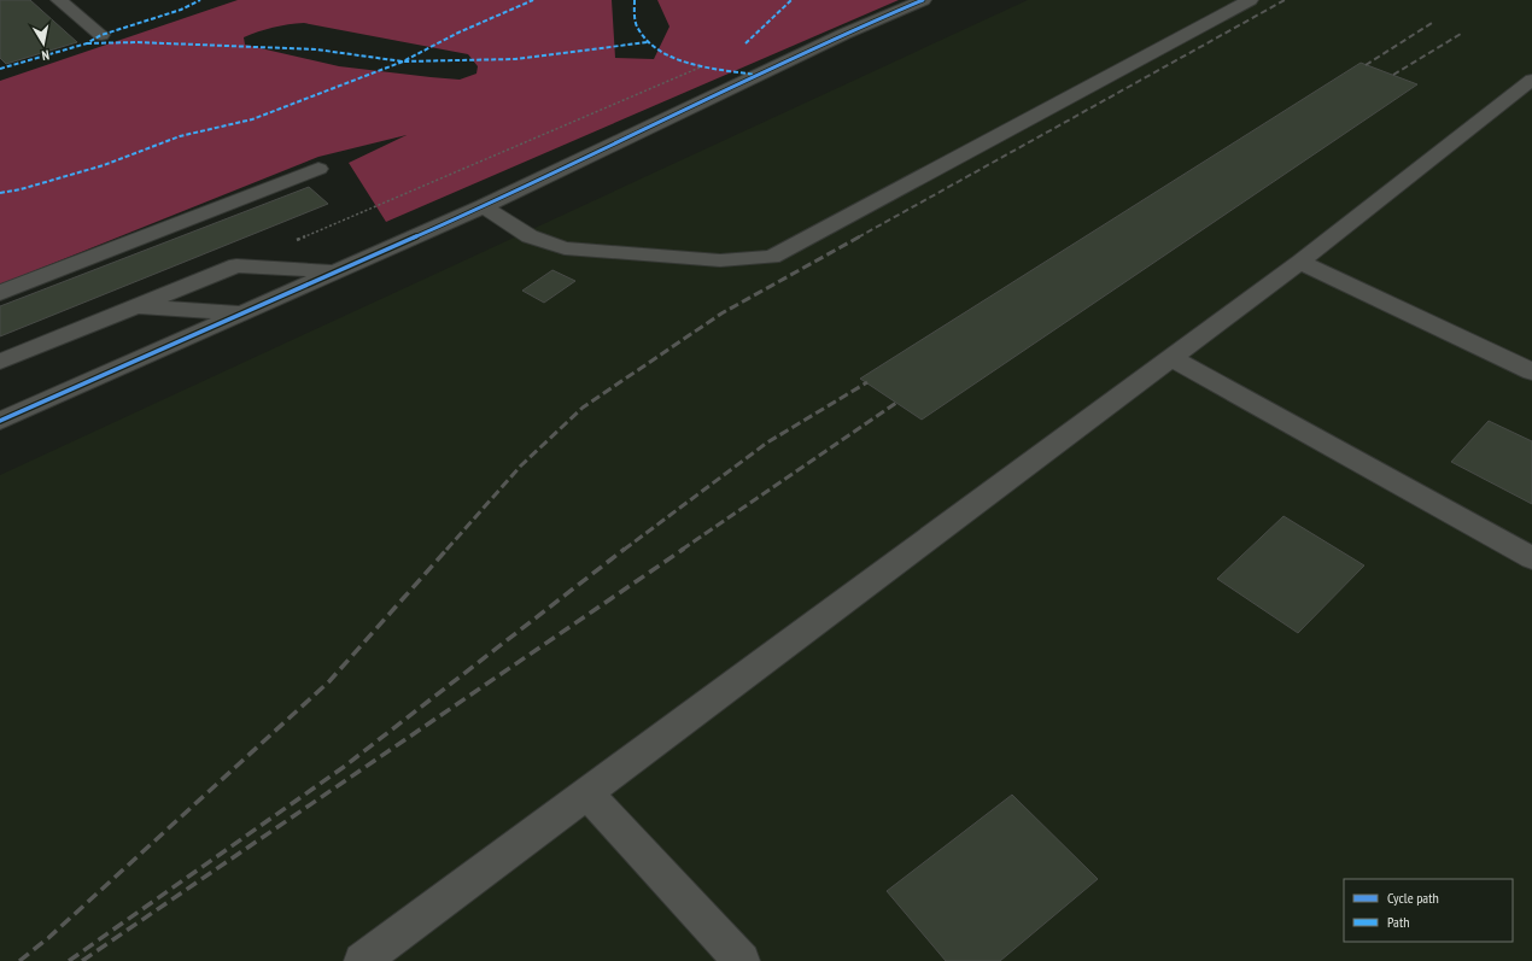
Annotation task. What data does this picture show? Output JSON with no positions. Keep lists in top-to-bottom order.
{
  "legend": ["Cycle path", "Path"],
  "north": "bottom"
}
